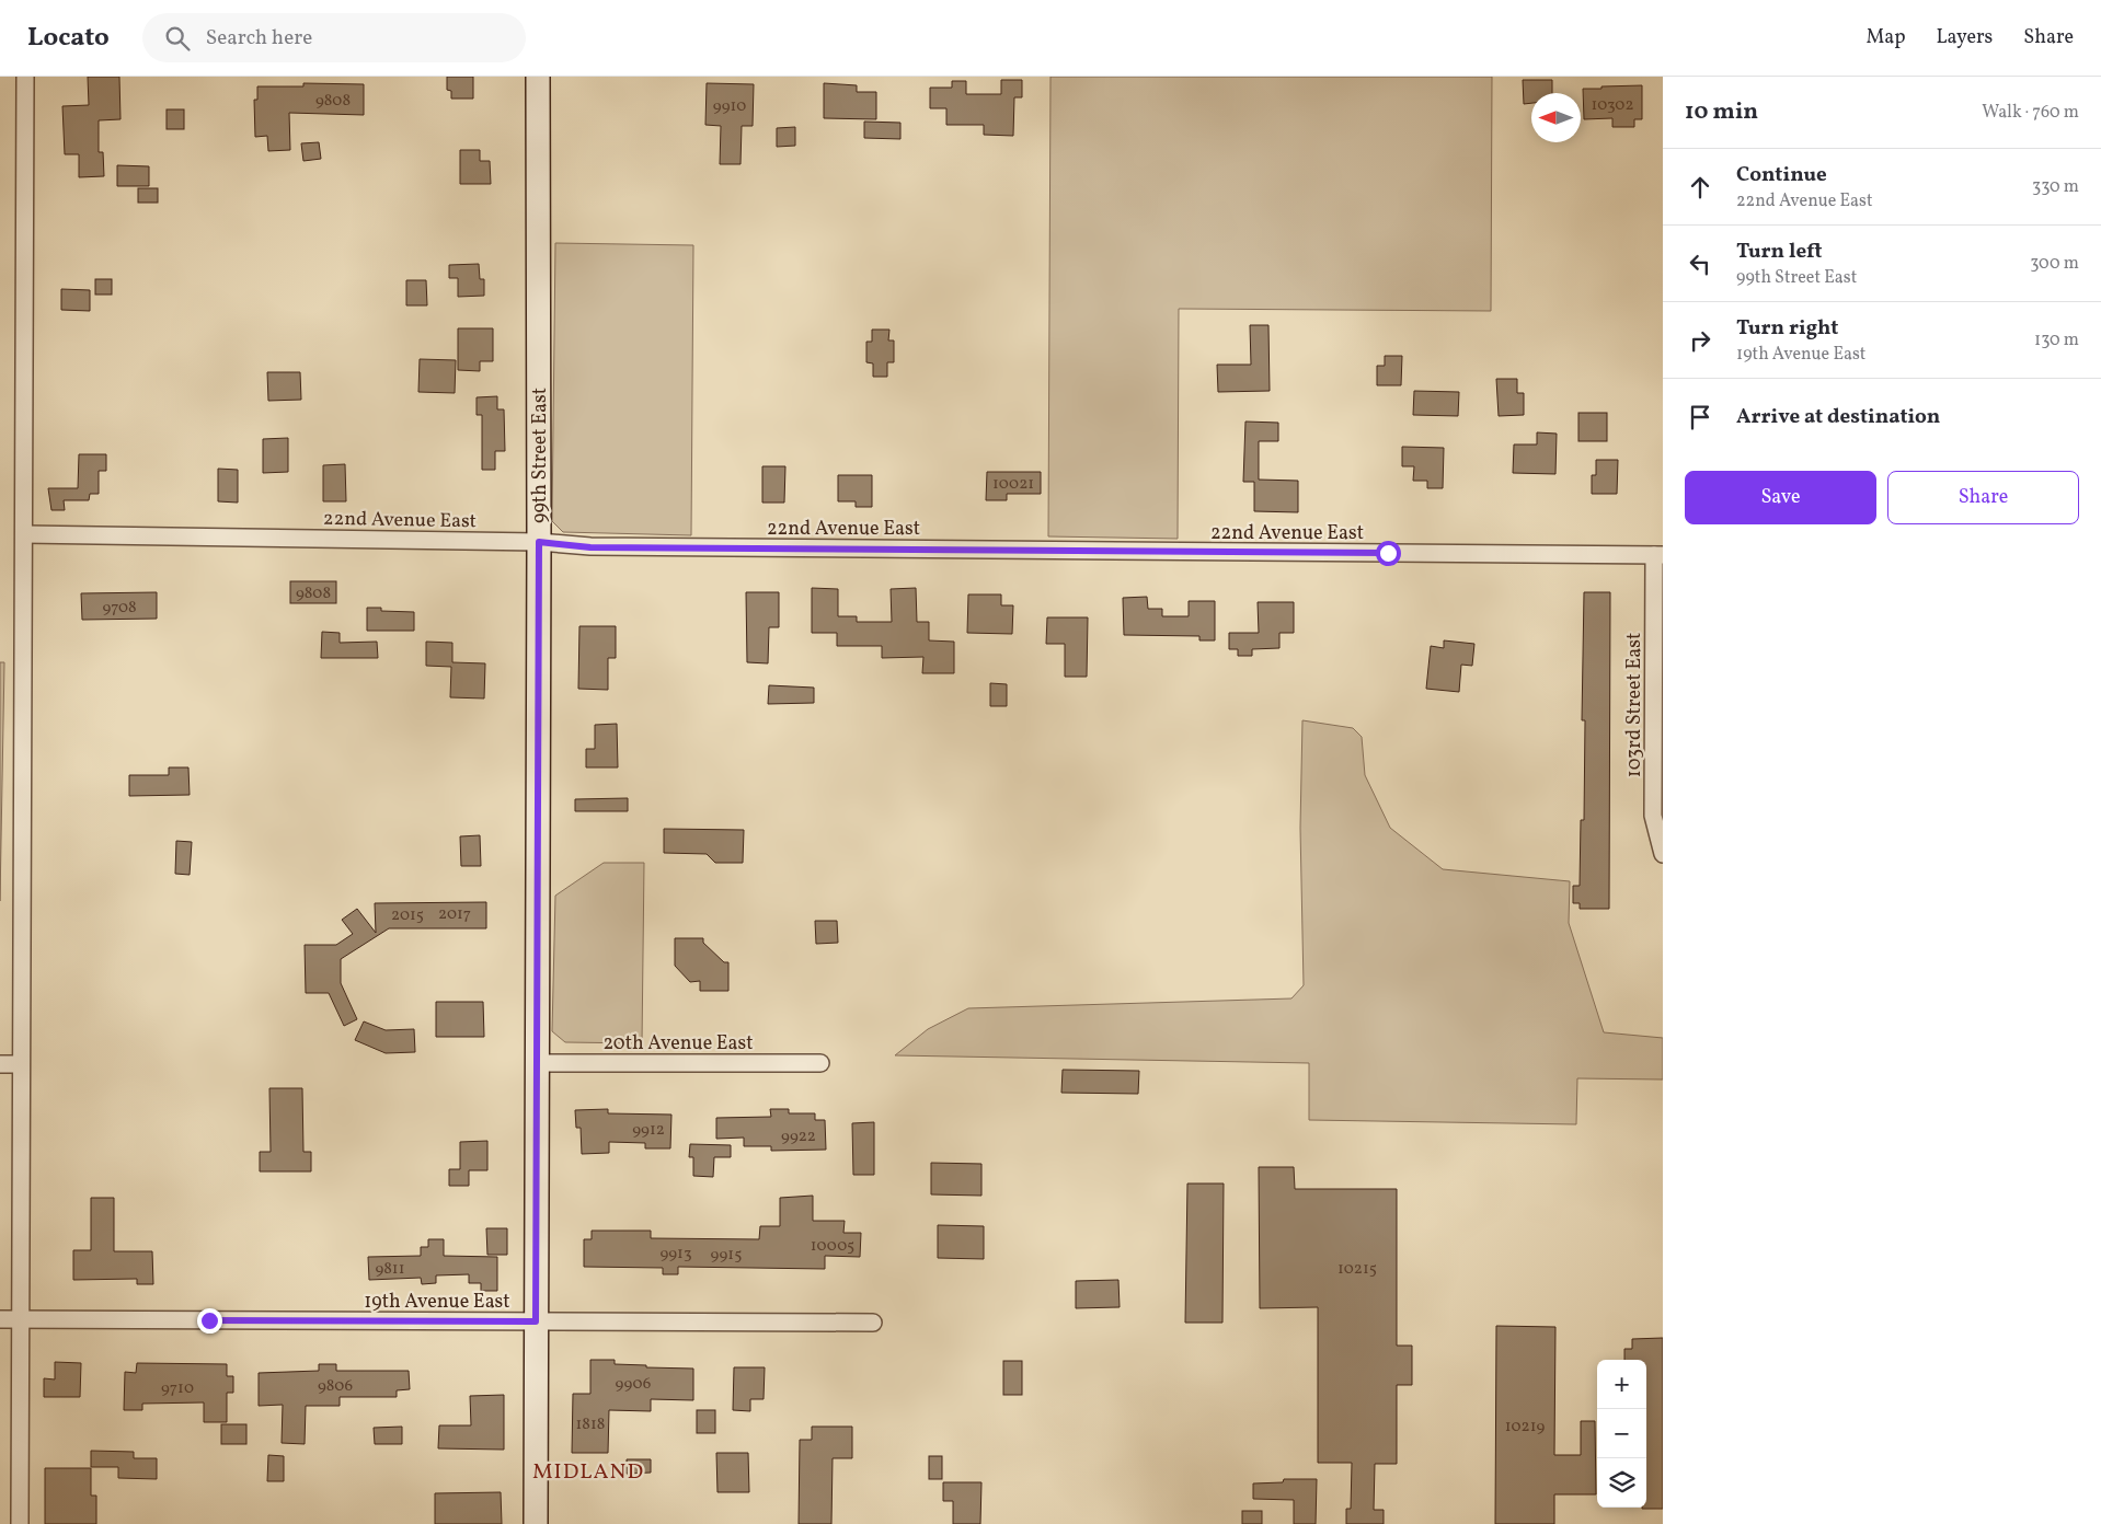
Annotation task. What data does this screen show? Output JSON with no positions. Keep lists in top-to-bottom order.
{
  "streets": {
    "street": [
      "99th Street East",
      "22nd Avenue East",
      "103rd Street East",
      "20th Avenue East",
      "19th Avenue East"
    ]
  },
  "crossings": [
    ["99th Street East", "22nd Avenue East"],
    ["99th Street East", "20th Avenue East"],
    ["99th Street East", "19th Avenue East"],
    ["22nd Avenue East", "103rd Street East"]
  ],
  "districts": ["MIDLAND"],
  "house_numbers": [
    "9808",
    "10302",
    "9910",
    "10021",
    "9808",
    "9708",
    "2017",
    "2015",
    "9912",
    "9922",
    "10005",
    "9913",
    "9915",
    "9811",
    "10215",
    "9906",
    "9806",
    "9710",
    "1818",
    "10219"
  ],
  "north": "left",
  "page": {
    "header": "Locato",
    "search": "Search here",
    "nav": ["Map", "Layers", "Share"],
    "heading": ["10 min", "Walk · 760 m"],
    "list": [
      ["Continue", "22nd Avenue East", "330 m"],
      ["Turn left", "99th Street East", "300 m"],
      ["Turn right", "19th Avenue East", "130 m"],
      "Arrive at destination"
    ],
    "buttons": ["Save", "Share"],
    "map_buttons": ["+", "−"]
  }
}
